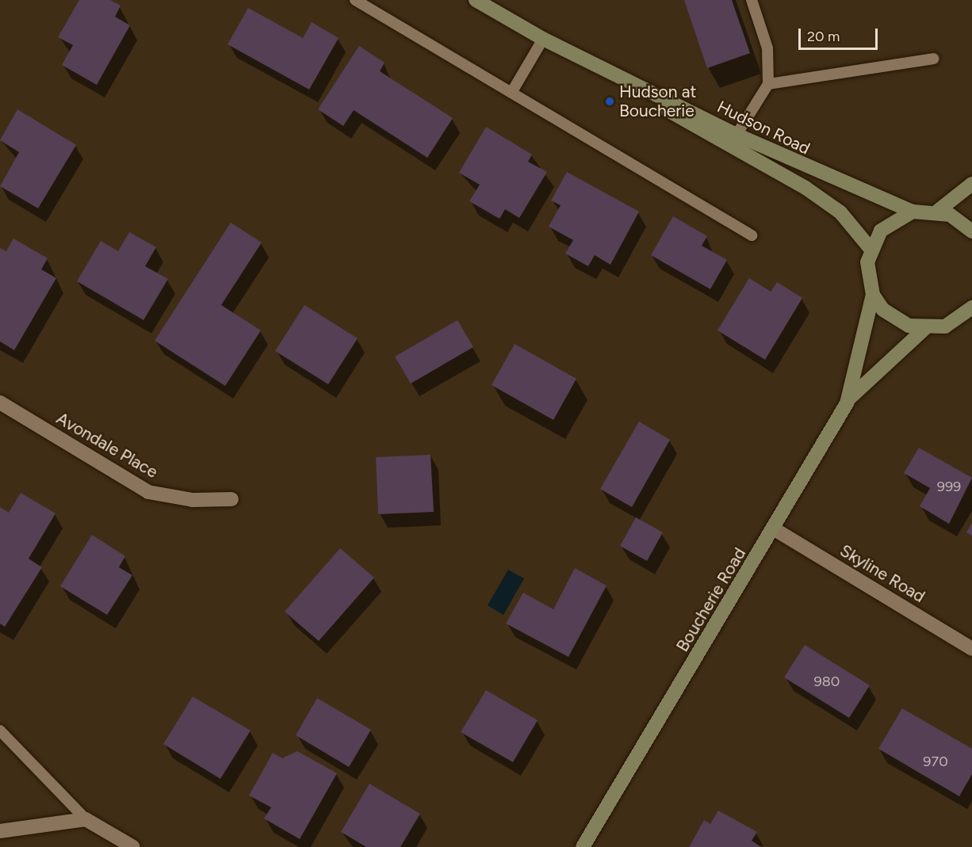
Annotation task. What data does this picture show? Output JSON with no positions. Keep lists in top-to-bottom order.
{
  "streets": {
    "main road": ["Hudson Road", "Boucherie Road"],
    "street": ["Avondale Place", "Skyline Road"]
  },
  "crossings": [
    ["Hudson Road", "Boucherie Road"],
    ["Skyline Road", "Boucherie Road"]
  ],
  "places": ["Hudson at Boucherie"],
  "house_numbers": ["999", "980", "970"],
  "scale_bar": "20 m"
}
